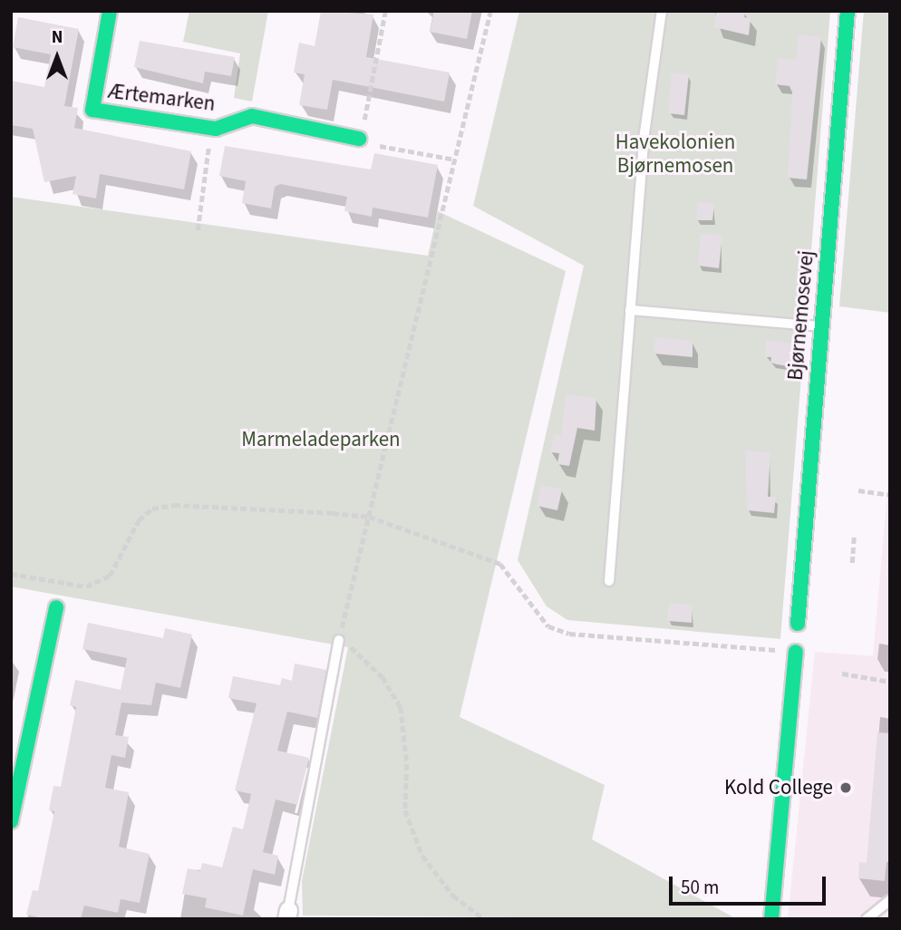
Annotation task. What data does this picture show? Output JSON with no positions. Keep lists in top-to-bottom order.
{
  "streets": {
    "street": ["Ærtemarken", "Bjørnemosevej"]
  },
  "parks": ["Havekolonien Bjørnemosen", "Marmeladeparken"],
  "places": ["Kold College"],
  "scale_bar": "50 m",
  "north": "top"
}
